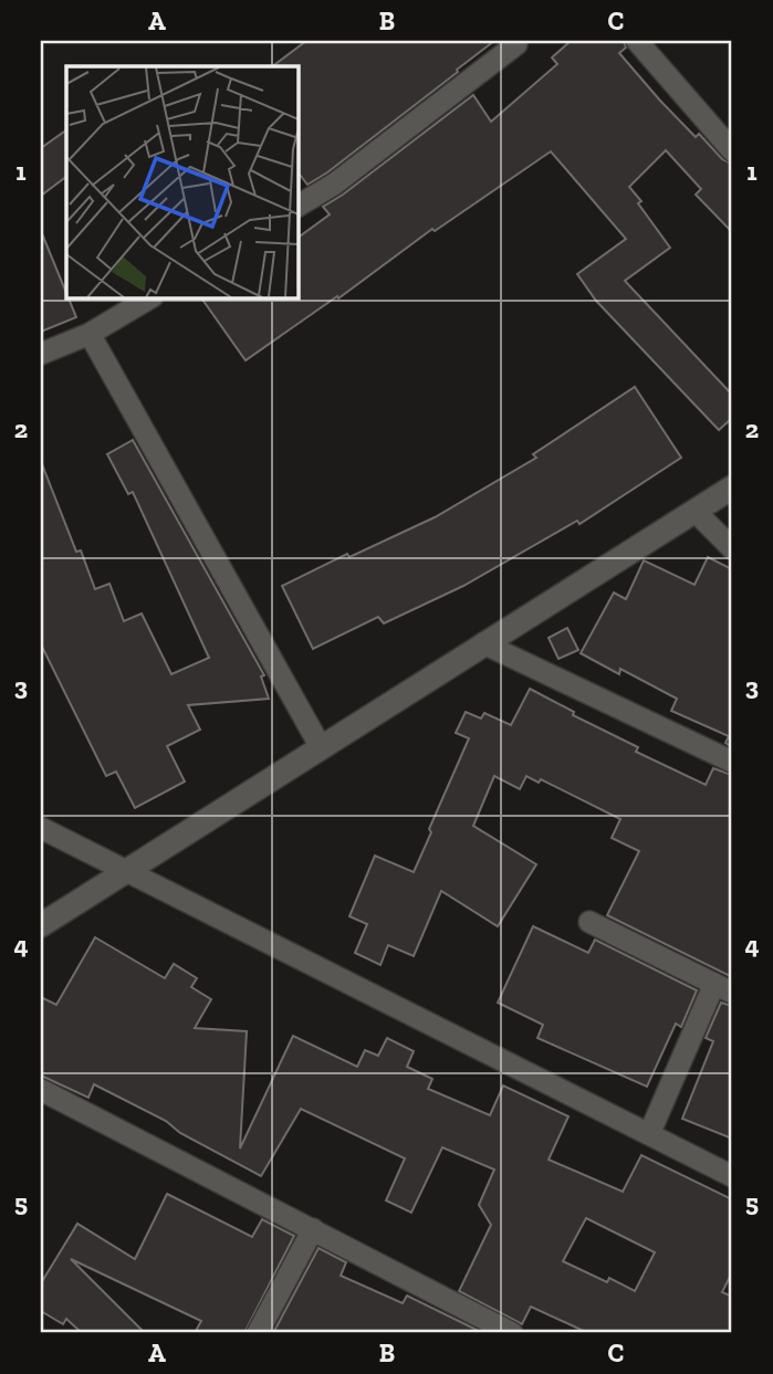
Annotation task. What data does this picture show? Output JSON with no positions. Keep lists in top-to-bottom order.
{
  "grid": {
    "columns": ["A", "B", "C"],
    "rows": [
      "1",
      "2",
      "3",
      "4",
      "5"
    ]
  }
}
